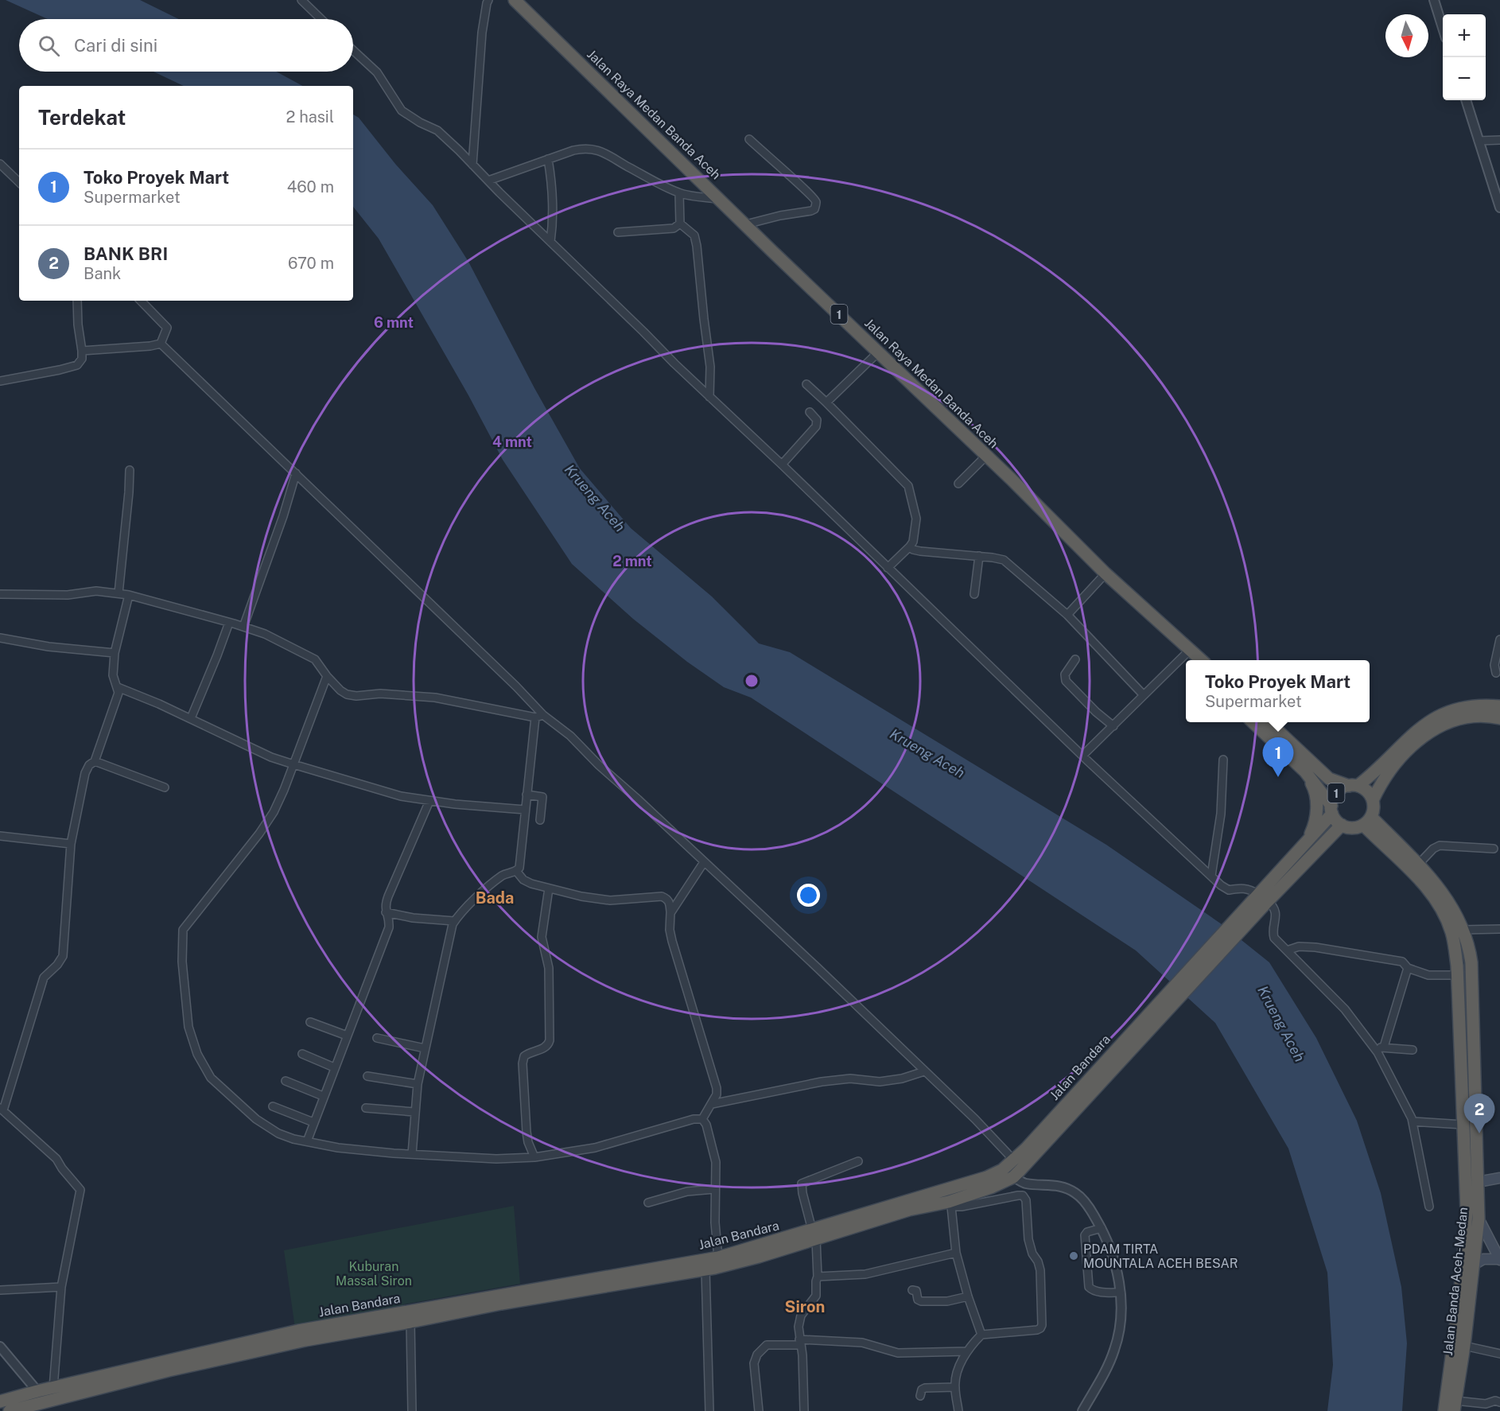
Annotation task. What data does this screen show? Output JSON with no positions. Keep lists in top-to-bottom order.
{
  "streets": {
    "highway": [
      "Jalan Raya Medan Banda Aceh",
      "1",
      "Jalan Bandara",
      "Jalan Banda Aceh-Medan"
    ]
  },
  "crossings": [
    ["1", "Jalan Bandara"],
    ["1", "Jalan Banda Aceh-Medan"],
    ["Jalan Bandara", "Jalan Banda Aceh-Medan"]
  ],
  "districts": ["Bada", "Siron"],
  "water": ["Krueng Aceh"],
  "parks": ["Kuburan Massal Siron"],
  "places": ["PDAM TIRTA MOUNTALA ACEH BESAR"],
  "north": "bottom",
  "page": {
    "map_buttons": ["+", "−"],
    "search": "Cari di sini",
    "heading": ["Terdekat", "2 hasil"],
    "list": [
      {
        "mark": "1",
        "name": "Toko Proyek Mart",
        "note": "Supermarket",
        "value": "460 m"
      },
      {
        "mark": "2",
        "name": "BANK BRI",
        "note": "Bank",
        "value": "670 m"
      }
    ],
    "popup": ["Toko Proyek Mart", "Supermarket"],
    "pins": ["1", "2"]
  },
  "rings": ["6 mnt", "4 mnt", "2 mnt"]
}
